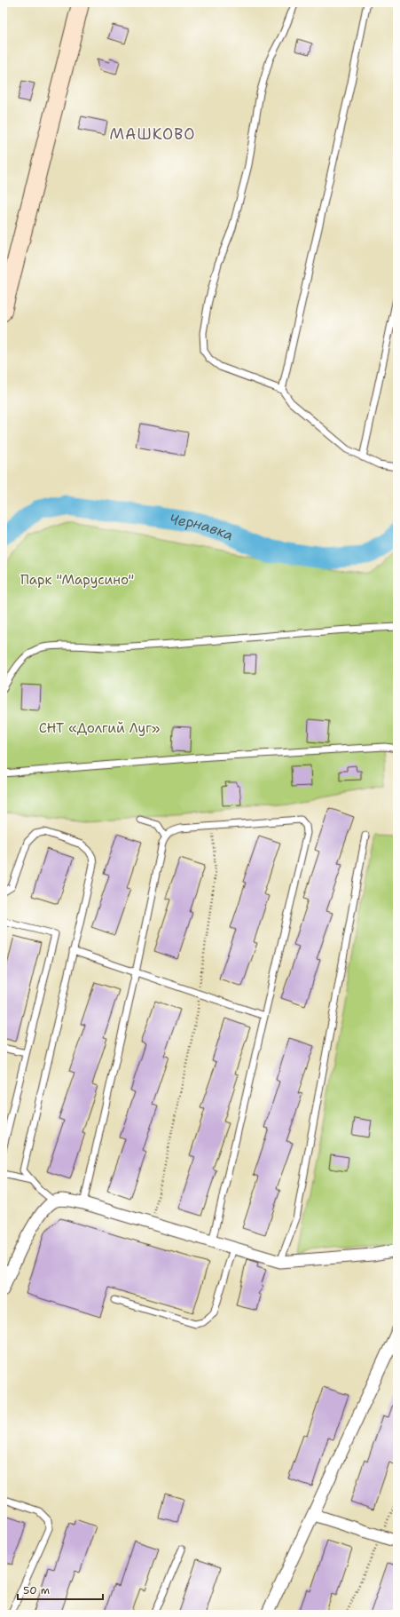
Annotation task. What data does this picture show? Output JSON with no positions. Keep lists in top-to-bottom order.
{
  "districts": ["МАШКОВО"],
  "water": ["Чернавка"],
  "parks": ["Парк \"Марусино\"", "СНТ «Долгий Луг»"],
  "scale_bar": "50 m"
}
